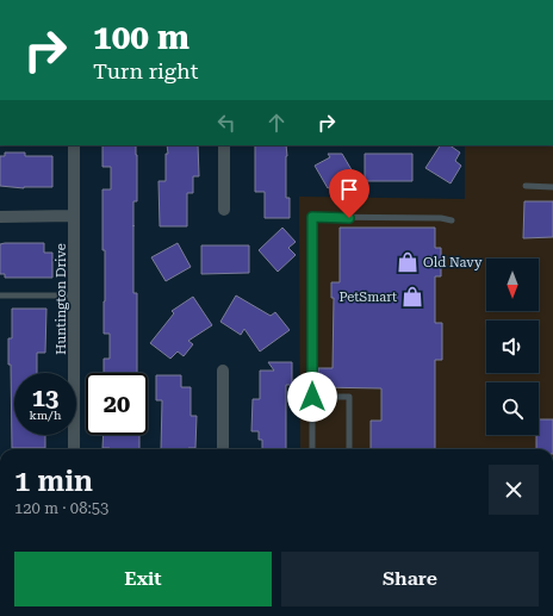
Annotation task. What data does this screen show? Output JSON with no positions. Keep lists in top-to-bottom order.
{
  "streets": {
    "street": ["Huntington Drive"]
  },
  "places": {
    "shop": ["Old Navy", "PetSmart"]
  },
  "north": "bottom",
  "page": {
    "turn": ["100 m", "Turn right"],
    "speed": "13 km/h",
    "limit": "20",
    "heading": ["1 min", "120 m · 08:53"],
    "buttons": ["Exit", "Share"]
  }
}
